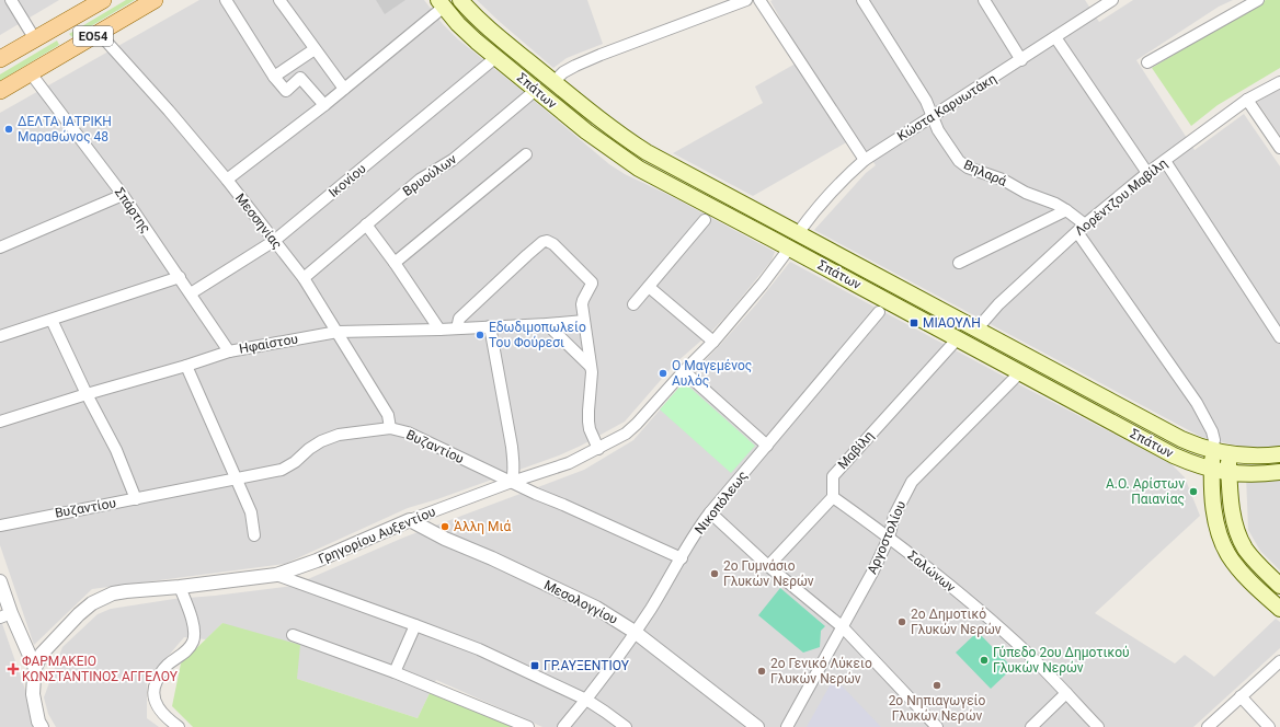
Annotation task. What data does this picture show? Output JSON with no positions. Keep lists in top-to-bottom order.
{
  "streets": {
    "main road": ["ΕΟ54", "Σπάτων"],
    "street": [
      "Κώστα Καρυωτάκη",
      "Βηλαρά",
      "Βρυούλων",
      "Ικονίου",
      "Λορέντζου Μαβίλη",
      "Σπάρτης",
      "Μεσσηνίας",
      "Ηφαίστου",
      "Βυζαντίου",
      "Μαβίλη",
      "Νικοπόλεως",
      "Γρηγορίου Αυξεντίου",
      "Αργοστολίου",
      "Σαλώνων",
      "Μεσολογγίου"
    ]
  },
  "crossings": [
    ["ΕΟ54", "Σπάρτης"],
    ["ΕΟ54", "Μεσσηνίας"],
    ["Σπάτων", "Κώστα Καρυωτάκη"],
    ["Σπάτων", "Βηλαρά"],
    ["Σπάτων", "Βρυούλων"],
    ["Σπάτων", "Ικονίου"],
    ["Σπάτων", "Λορέντζου Μαβίλη"],
    ["Σπάτων", "Μαβίλη"],
    ["Σπάτων", "Γρηγορίου Αυξεντίου"],
    ["Σπάτων", "Αργοστολίου"],
    ["Κώστα Καρυωτάκη", "Βηλαρά"],
    ["Βηλαρά", "Λορέντζου Μαβίλη"],
    ["Βρυούλων", "Μεσσηνίας"],
    ["Ικονίου", "Σπάρτης"],
    ["Ικονίου", "Μεσσηνίας"],
    ["Σπάρτης", "Ηφαίστου"],
    ["Μεσσηνίας", "Ηφαίστου"],
    ["Μεσσηνίας", "Βυζαντίου"],
    ["Βυζαντίου", "Νικοπόλεως"],
    ["Βυζαντίου", "Γρηγορίου Αυξεντίου"],
    ["Μαβίλη", "Σαλώνων"],
    ["Νικοπόλεως", "Μεσολογγίου"],
    ["Γρηγορίου Αυξεντίου", "Μεσολογγίου"],
    ["Αργοστολίου", "Σαλώνων"]
  ],
  "places": {
    "other": [
      "ΔΕΛΤΑ ΙΑΤΡΙΚΗ Μαραθώνος 48",
      "Εδωδιμοπωλείο Του Φούρεσι",
      "Ο Μαγεμένος Αυλός",
      "Α.Ο. Αρίστων Παιανίας",
      "Άλλη Μιά",
      "2ο Γυμνάσιο Γλυκών Νερών",
      "2ο Δημοτικό Γλυκών Νερών",
      "Γύπεδο 2ου Δημοτικού Γλυκών Νερών",
      "2ο Γενικό Λύκειο Γλυκών Νερών",
      "2ο Νηπιαγωγείο Γλυκών Νερών"
    ],
    "transit": ["ΜΙΑΟΥΛΗ", "ΓΡ.ΑΥΞΕΝΤΙΟΥ"],
    "health": ["ΦΑΡΜΑΚΕΙΟ ΚΩΝΣΤΑΝΤΙΝΟΣ ΑΓΓΕΛΟΥ"]
  }
}
